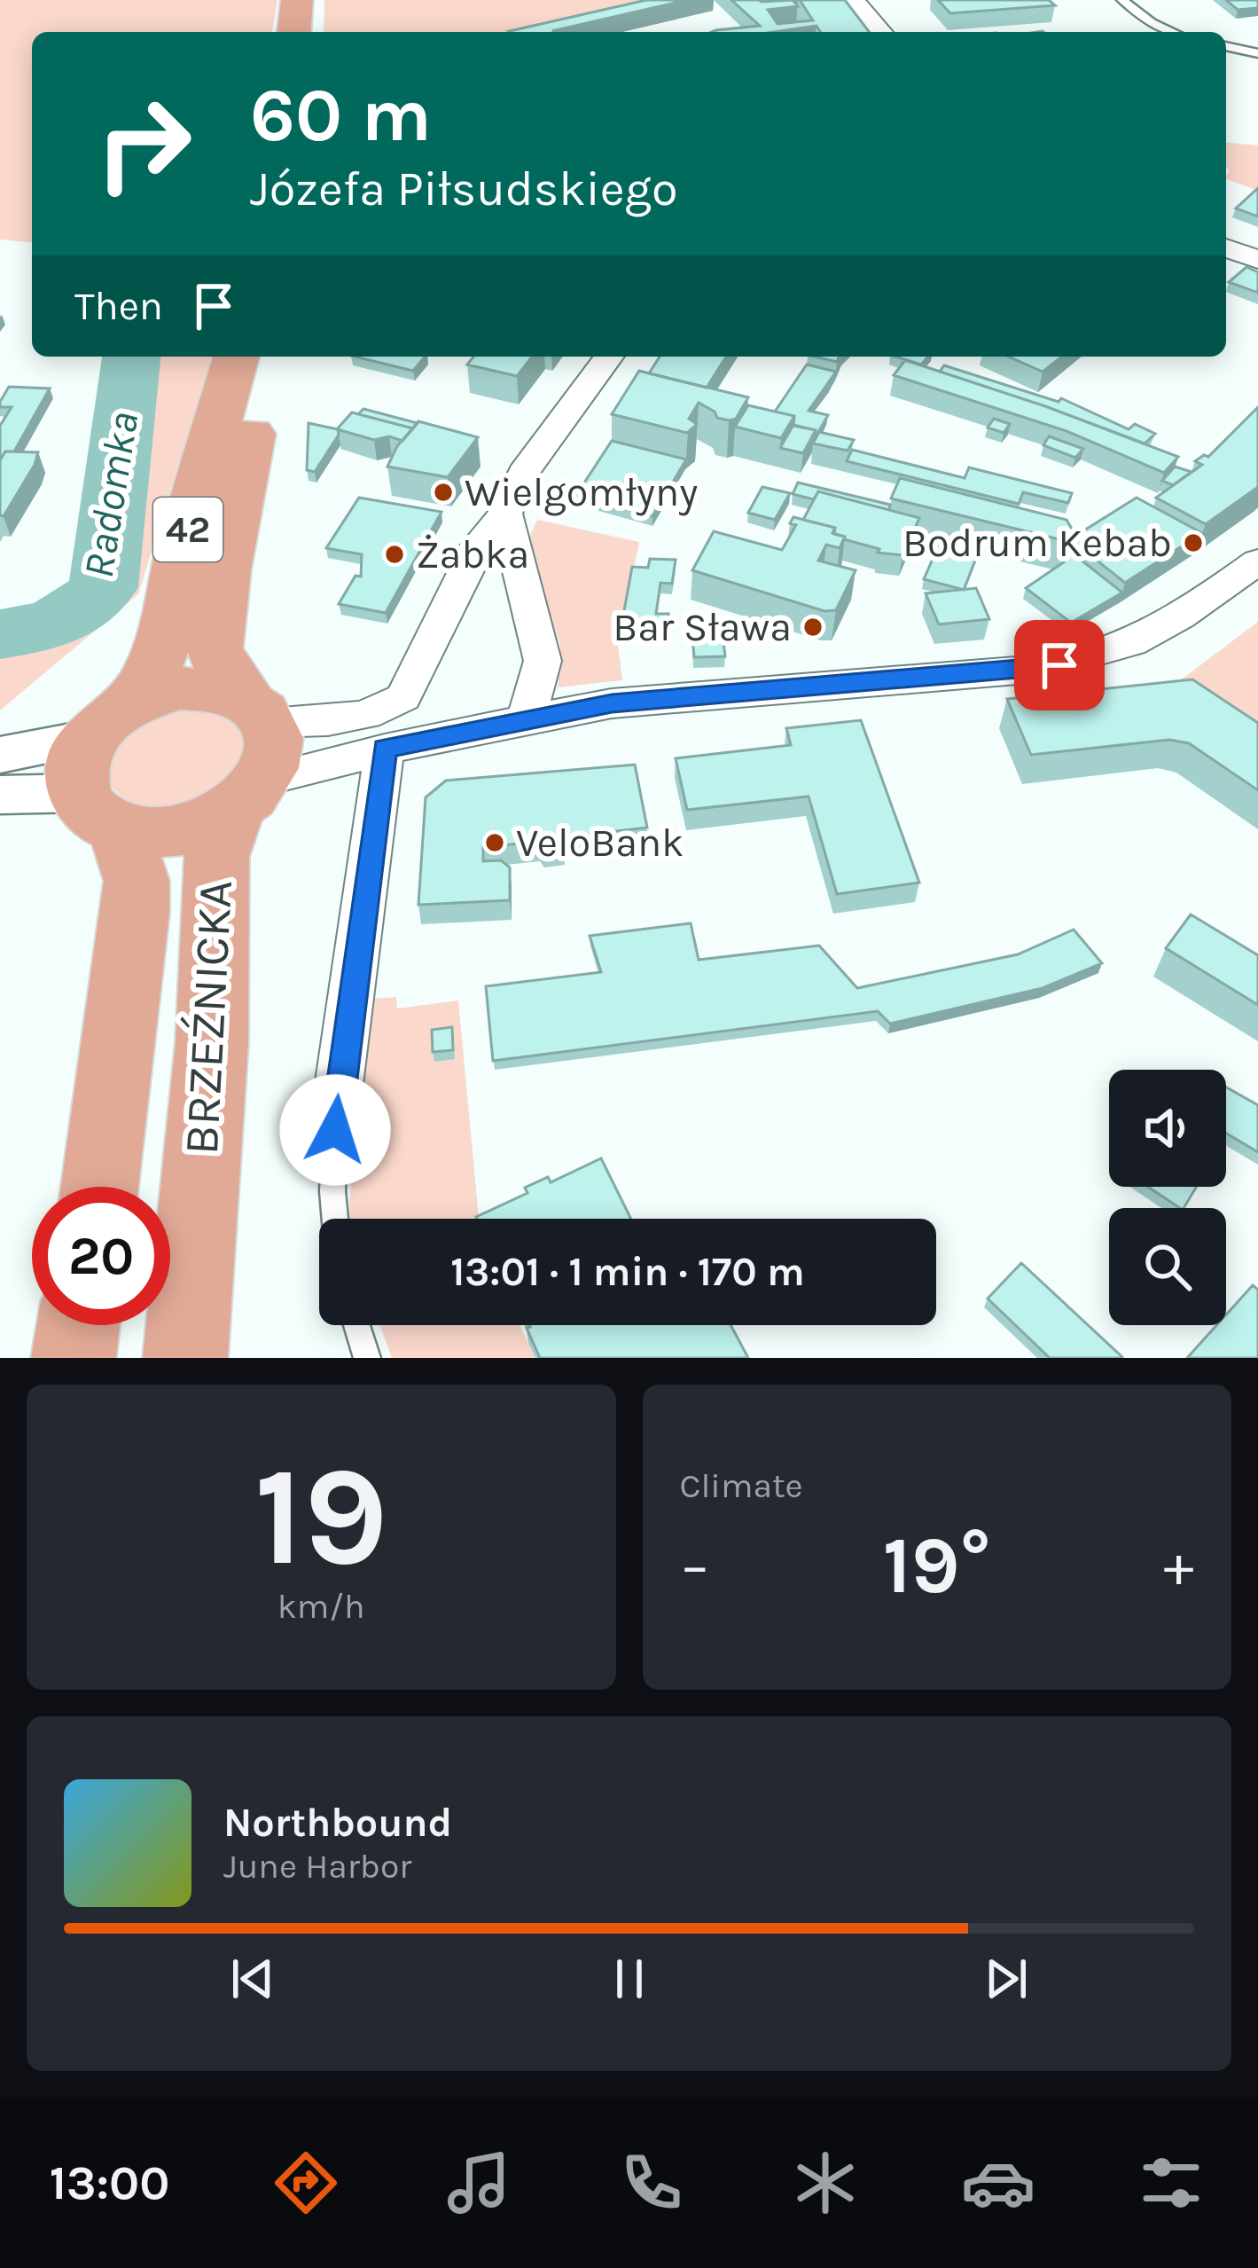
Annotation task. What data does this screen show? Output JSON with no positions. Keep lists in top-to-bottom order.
{
  "streets": {
    "main road": ["42", "BRZEŹNICKA"]
  },
  "crossings": [
    ["42", "BRZEŹNICKA"]
  ],
  "water": ["Radomka"],
  "places": [
    "Wielgomłyny",
    "Bodrum Kebab",
    "Żabka",
    "Bar Sława",
    "VeloBank"
  ],
  "page": {
    "turn": ["60 m", "Józefa Piłsudskiego"],
    "then": "Then",
    "limit": "20",
    "trip": "13:01 · 1 min · 170 m",
    "tile": [
      ["19", "km/h"],
      "Climate"
    ],
    "heat": ["−", "19°", "+"],
    "song": ["Northbound", "June Harbor"],
    "tabs": "13:00"
  }
}
